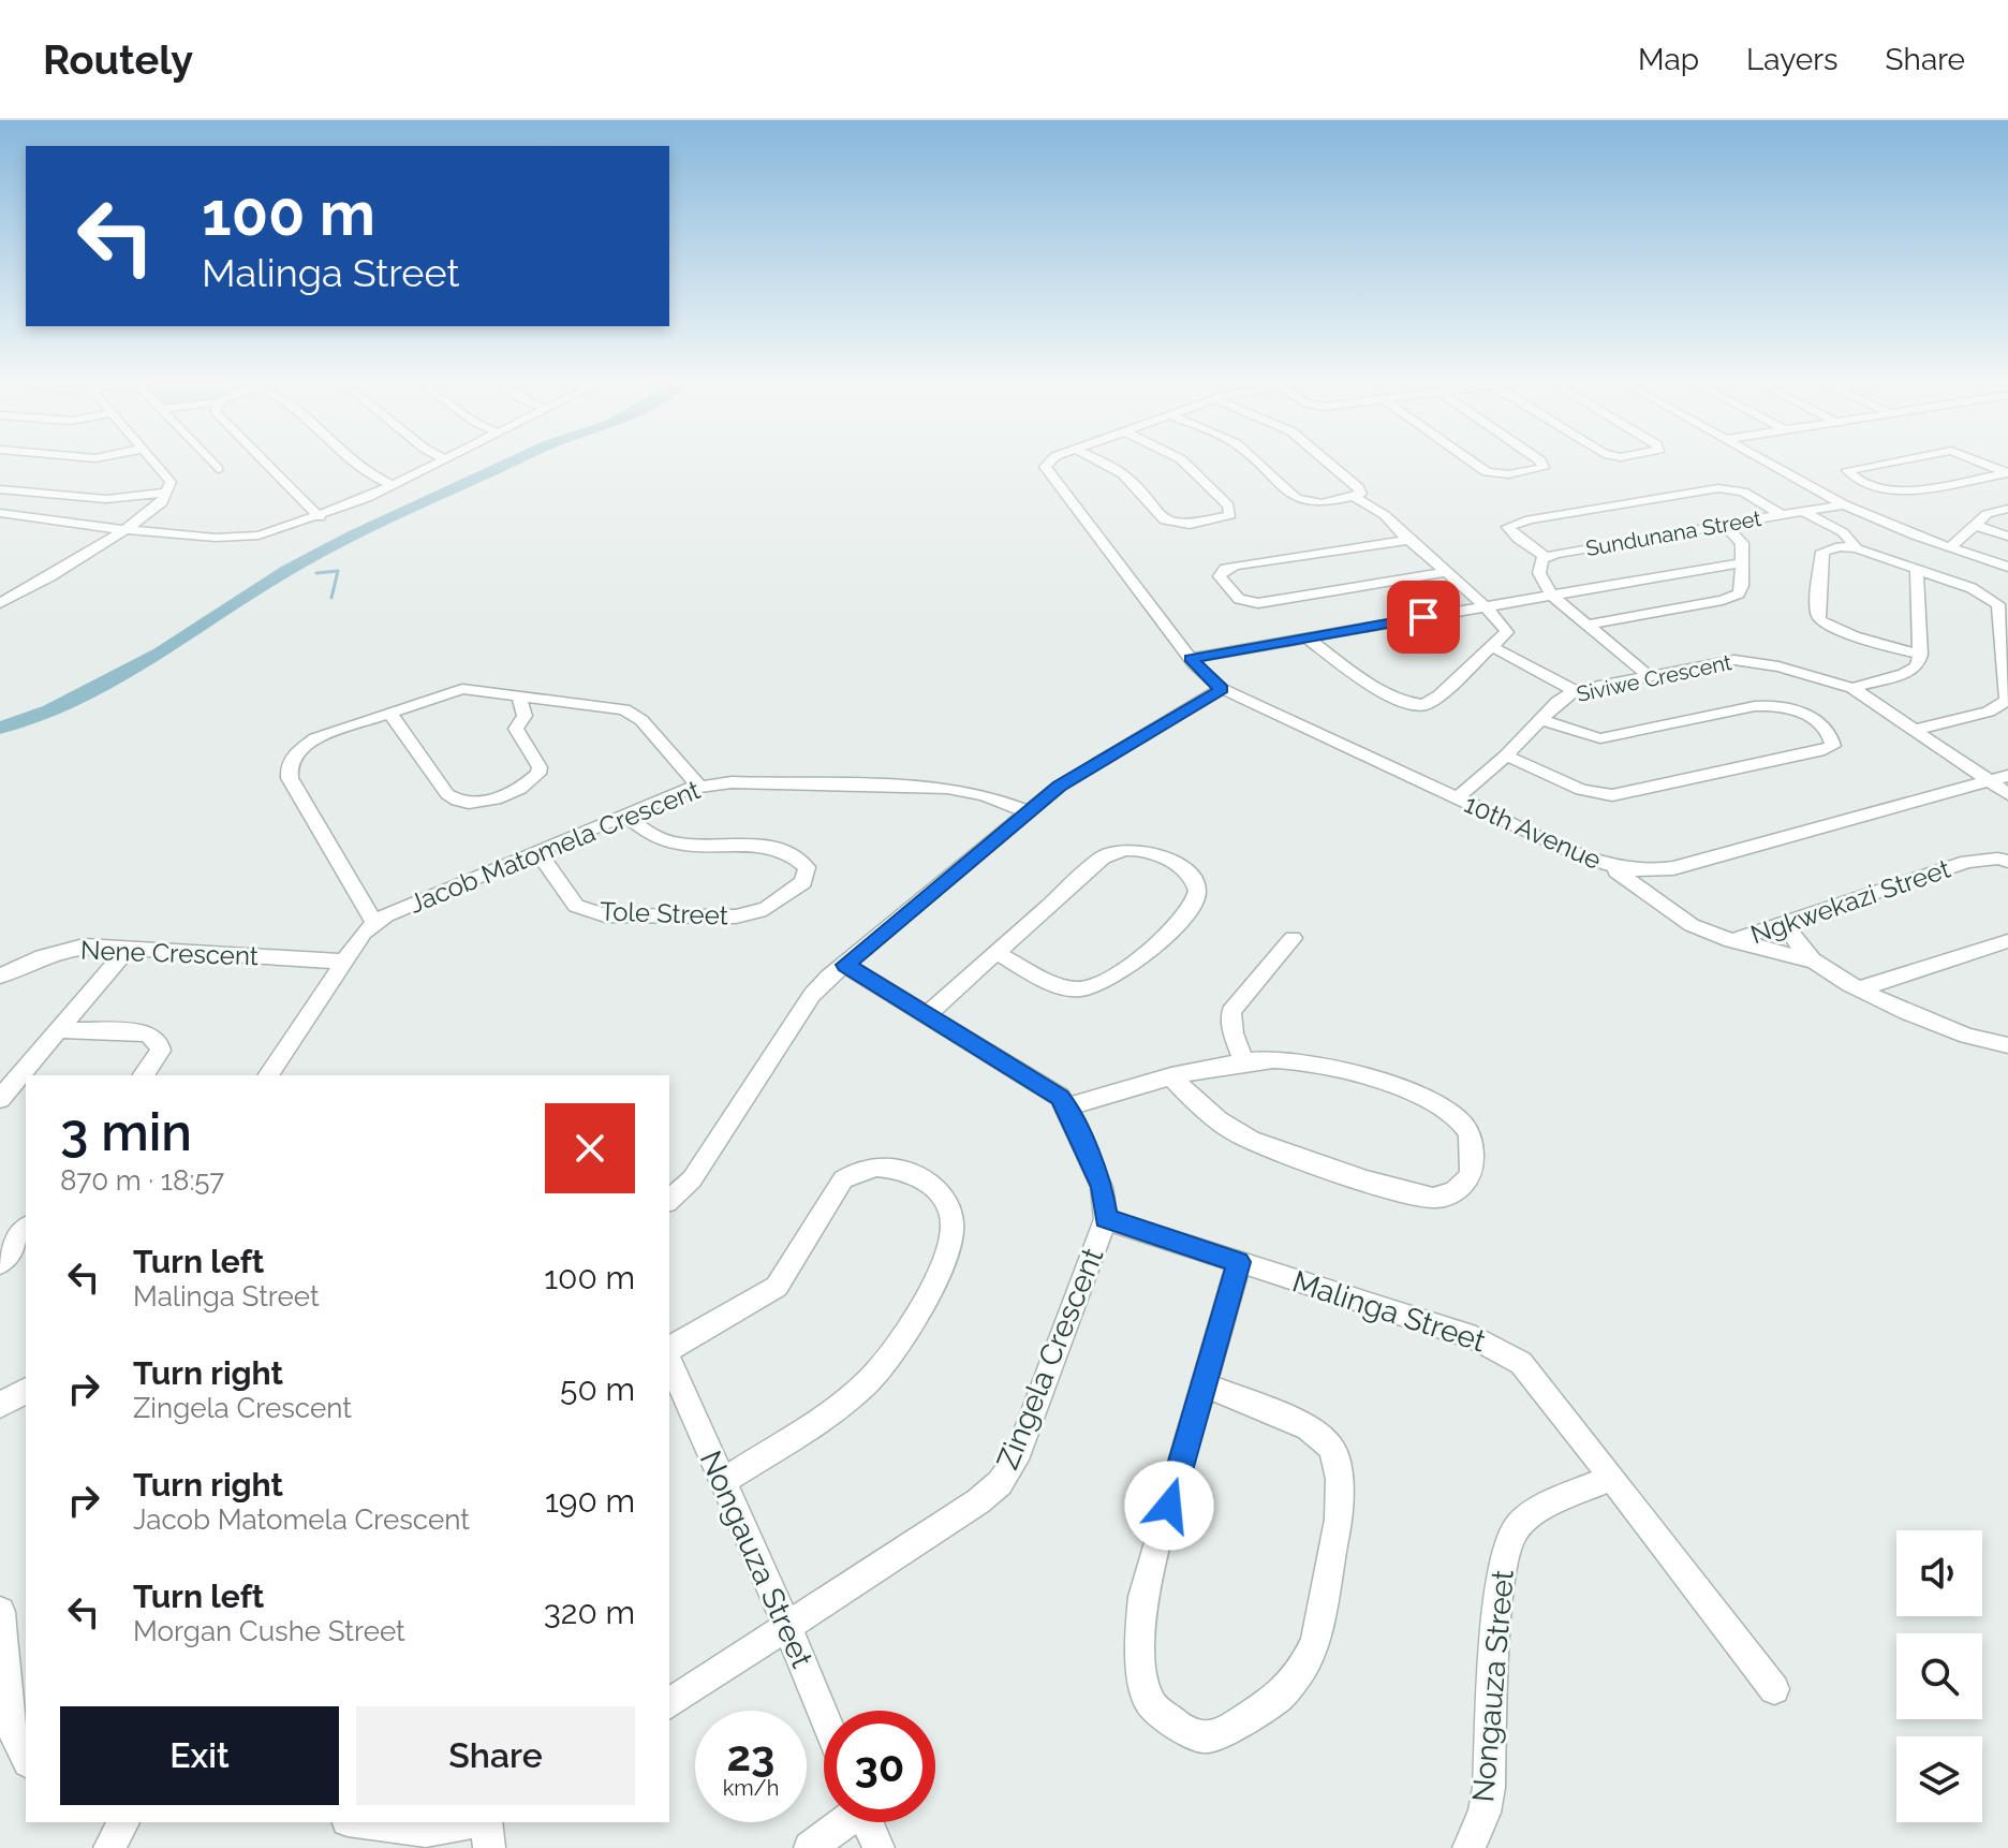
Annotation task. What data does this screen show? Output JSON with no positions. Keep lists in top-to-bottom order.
{
  "streets": {
    "street": [
      "Sundunana Street",
      "Siviwe Crescent",
      "10th Avenue",
      "Jacob Matomela Crescent",
      "Ngkwekazi Street",
      "Tole Street",
      "Nene Crescent",
      "Malinga Street",
      "Zingela Crescent",
      "Nongauza Street"
    ]
  },
  "crossings": [
    ["Siviwe Crescent", "10th Avenue"],
    ["10th Avenue", "Ngkwekazi Street"],
    ["Jacob Matomela Crescent", "Tole Street"],
    ["Jacob Matomela Crescent", "Nene Crescent"],
    ["Malinga Street", "Zingela Crescent"],
    ["Malinga Street", "Nongauza Street"],
    ["Zingela Crescent", "Nongauza Street"]
  ],
  "page": {
    "header": "Routely",
    "nav": ["Map", "Layers", "Share"],
    "turn": ["100 m", "Malinga Street"],
    "heading": ["3 min", "870 m · 18:57"],
    "list": [
      {
        "name": "Turn left",
        "note": "Malinga Street",
        "value": "100 m"
      },
      {
        "name": "Turn right",
        "note": "Zingela Crescent",
        "value": "50 m"
      },
      {
        "name": "Turn right",
        "note": "Jacob Matomela Crescent",
        "value": "190 m"
      },
      {
        "name": "Turn left",
        "note": "Morgan Cushe Street",
        "value": "320 m"
      }
    ],
    "buttons": ["Exit", "Share"],
    "speed": "23 km/h",
    "limit": "30"
  }
}
